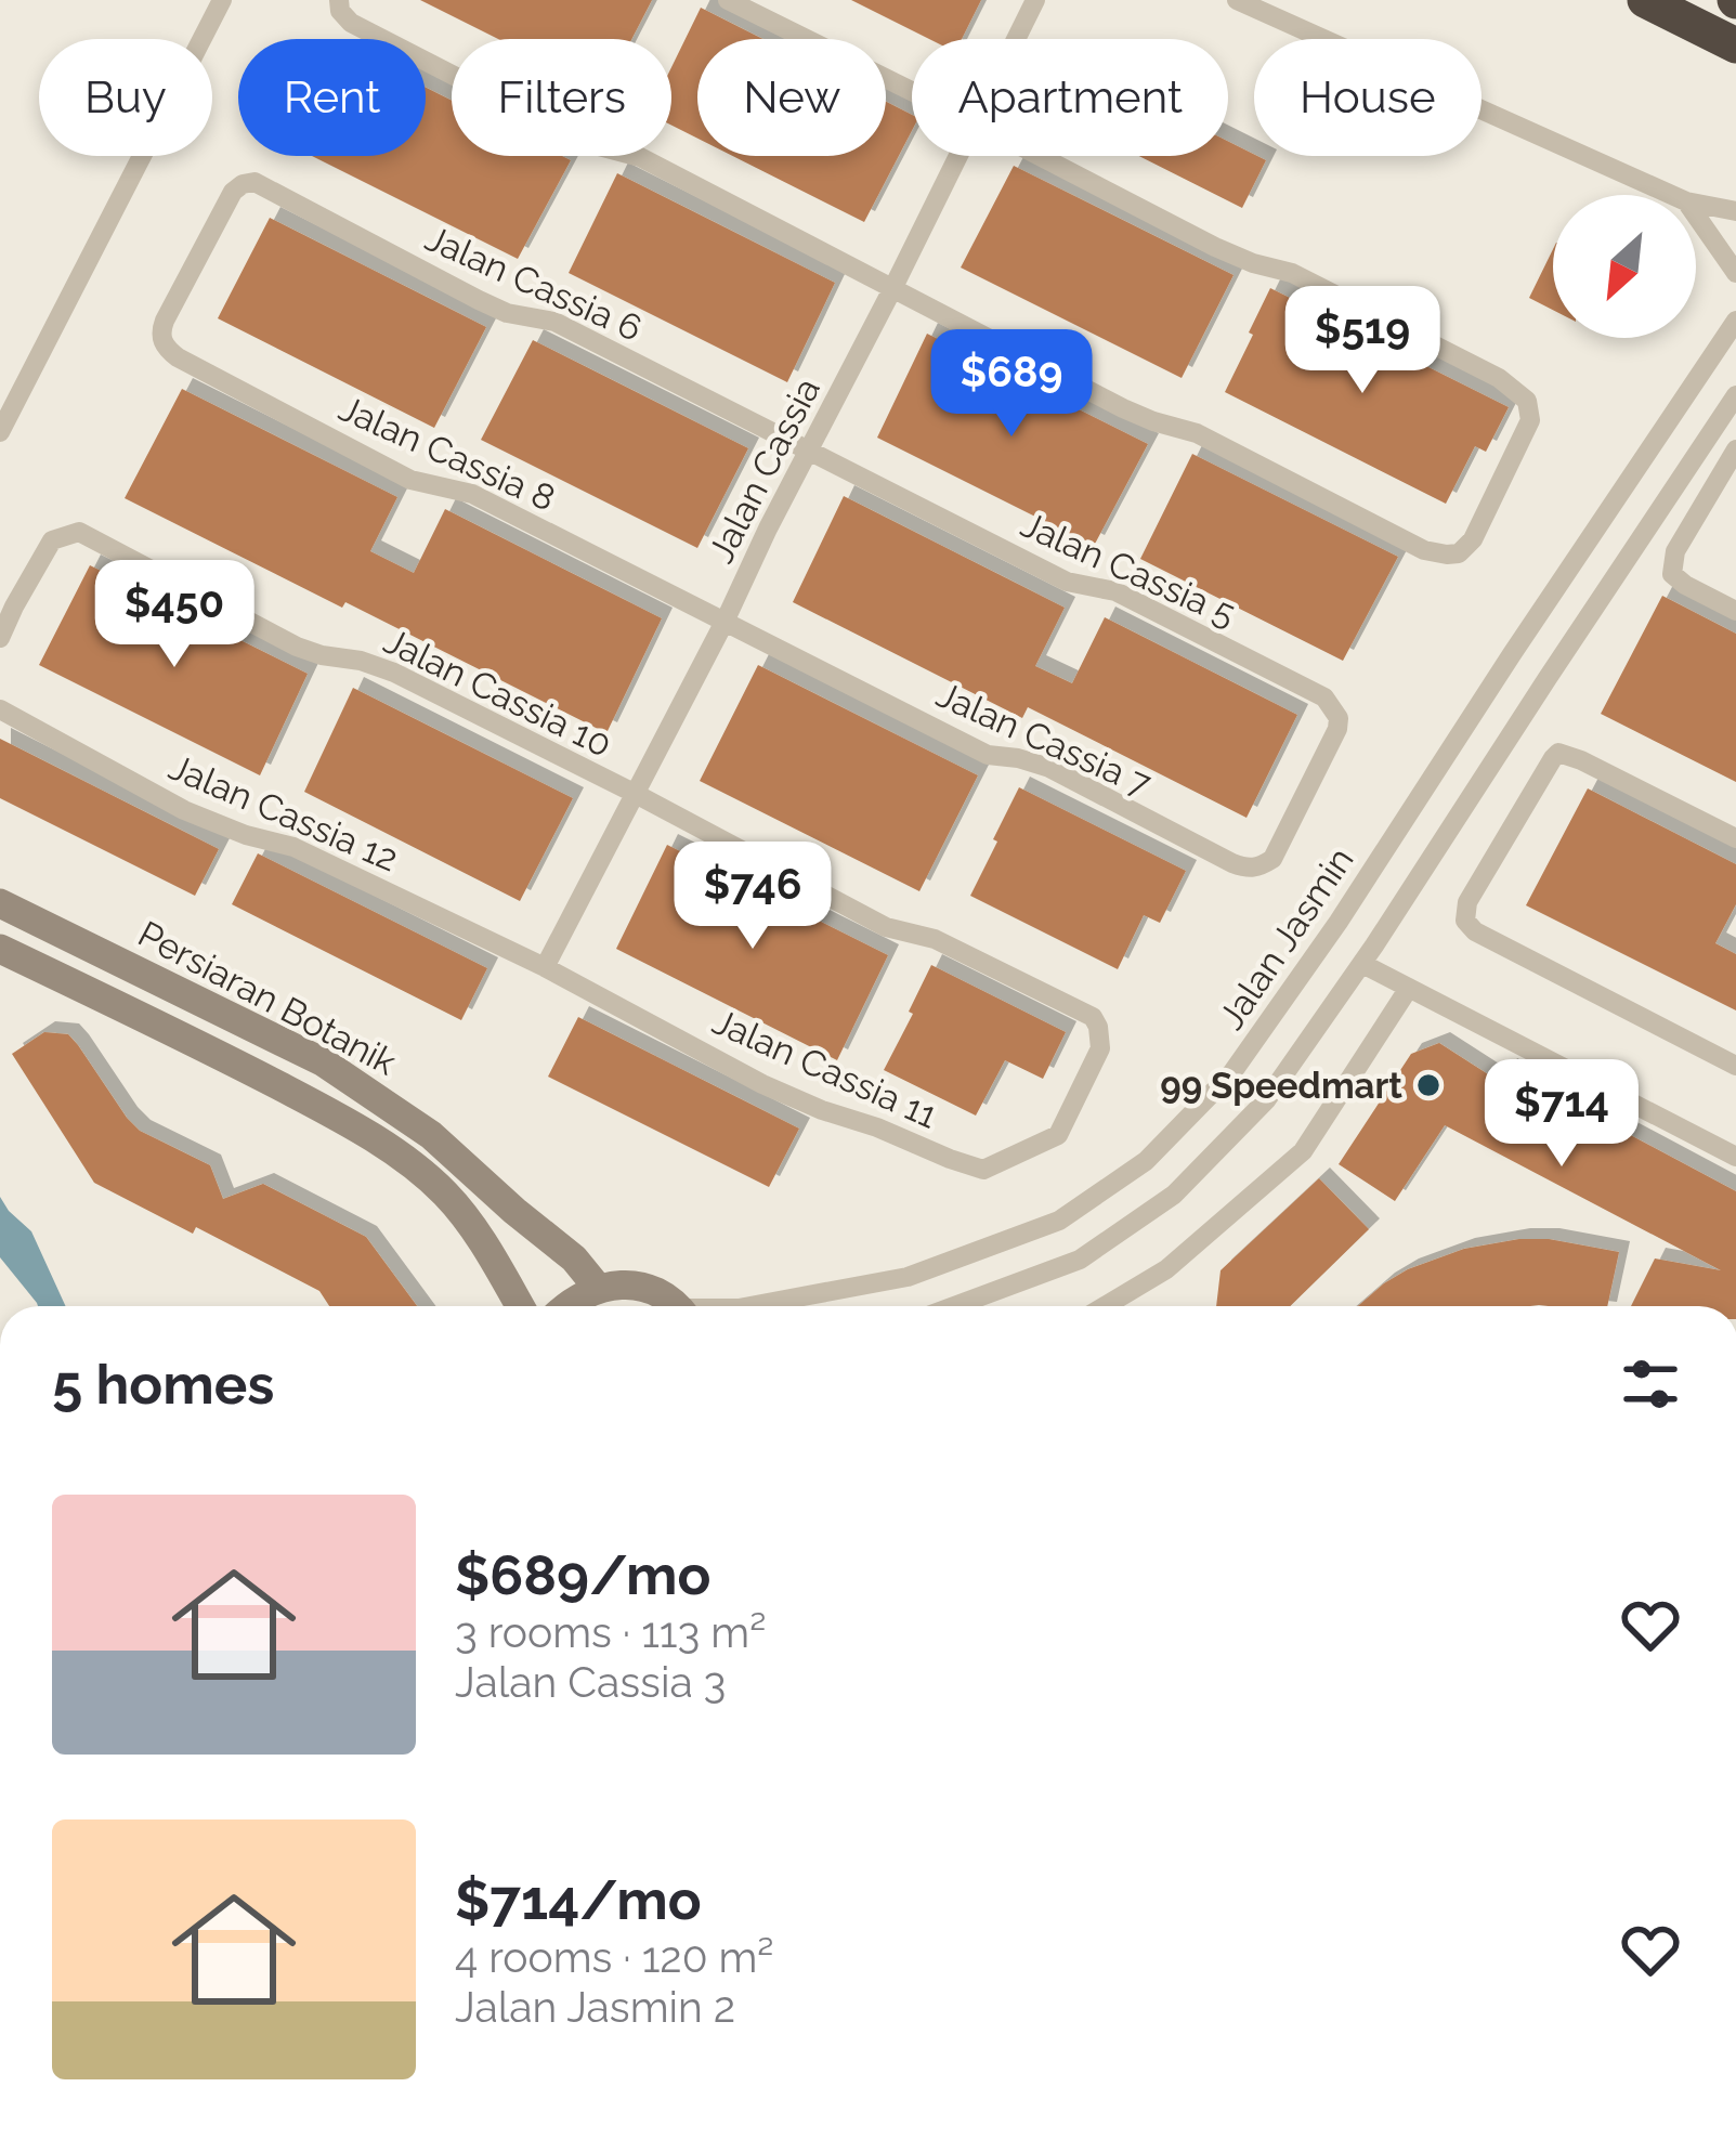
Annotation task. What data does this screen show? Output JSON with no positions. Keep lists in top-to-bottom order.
{
  "streets": {
    "main road": ["Persiaran Botanik"],
    "street": [
      "Jalan Cassia 6",
      "Jalan Cassia 8",
      "Jalan Cassia",
      "Jalan Cassia 5",
      "Jalan Cassia 10",
      "Jalan Cassia 7",
      "Jalan Cassia 12",
      "Jalan Jasmin",
      "Jalan Cassia 11"
    ]
  },
  "crossings": [
    ["Jalan Cassia 6", "Jalan Cassia 8"],
    ["Jalan Cassia 6", "Jalan Cassia"],
    ["Jalan Cassia 6", "Jalan Cassia 5"],
    ["Jalan Cassia 8", "Jalan Cassia"],
    ["Jalan Cassia 8", "Jalan Cassia 7"],
    ["Jalan Cassia", "Jalan Cassia 5"],
    ["Jalan Cassia", "Jalan Cassia 10"],
    ["Jalan Cassia", "Jalan Cassia 7"],
    ["Jalan Cassia", "Jalan Cassia 12"],
    ["Jalan Cassia", "Jalan Cassia 11"],
    ["Jalan Cassia 5", "Jalan Cassia 7"],
    ["Jalan Cassia 10", "Jalan Cassia 11"],
    ["Jalan Cassia 12", "Jalan Cassia 11"]
  ],
  "places": ["99 Speedmart"],
  "north": "bottom left",
  "page": {
    "chip": [
      "Buy",
      "Rent",
      "Filters",
      "New",
      "Apartment",
      "House"
    ],
    "price": [
      "$519",
      "$689",
      "$450",
      "$746",
      "$714"
    ],
    "heading": "5 homes",
    "list": [
      {
        "name": "$689/mo",
        "note": "3 rooms · 113 m² · Jalan Cassia 3"
      },
      {
        "name": "$714/mo",
        "note": "4 rooms · 120 m² · Jalan Jasmin 2"
      }
    ]
  }
}
